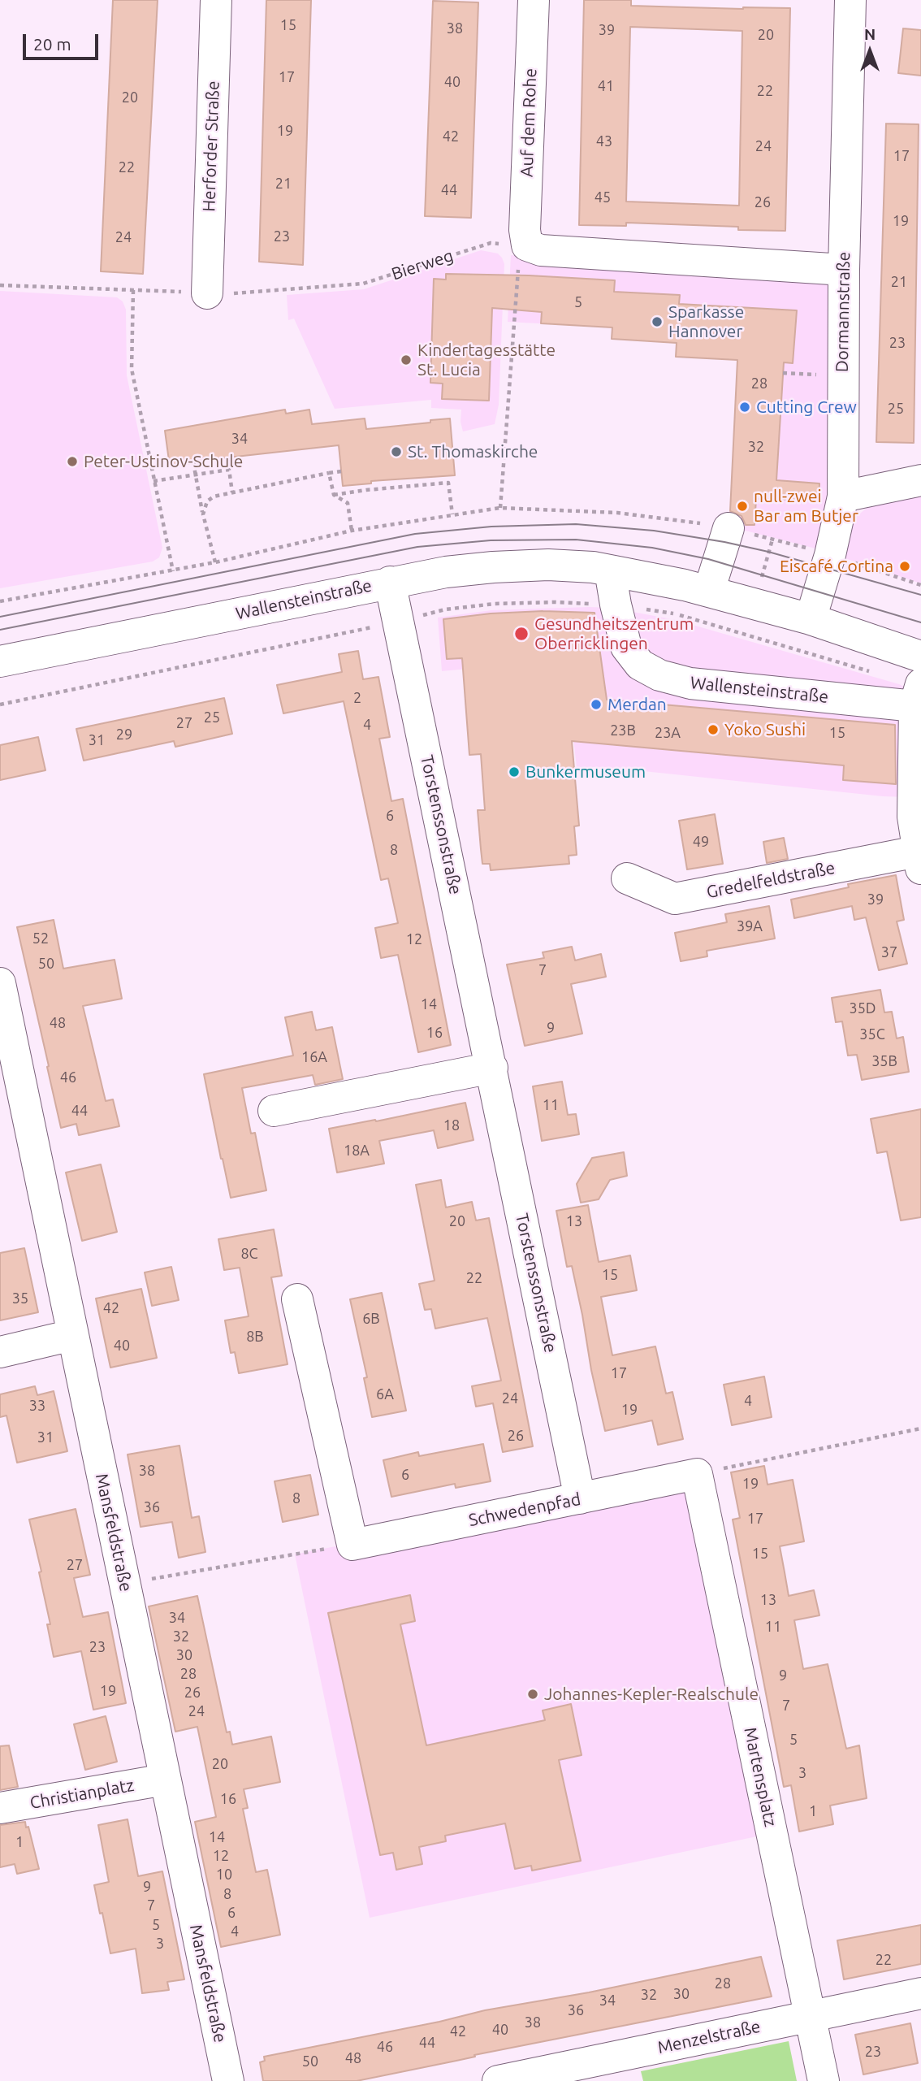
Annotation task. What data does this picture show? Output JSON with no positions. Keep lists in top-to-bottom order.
{
  "streets": {
    "street": [
      "Auf dem Rohe",
      "Herforder Straße",
      "Dormannstraße",
      "Wallensteinstraße",
      "Torstenssonstraße",
      "Gredelfeldstraße",
      "Schwedenpfad",
      "Mansfeldstraße",
      "Martensplatz",
      "Christianplatz",
      "Menzelstraße"
    ],
    "path": ["Bierweg"]
  },
  "crossings": [
    ["Auf dem Rohe", "Bierweg"],
    ["Herforder Straße", "Bierweg"],
    ["Dormannstraße", "Wallensteinstraße"],
    ["Wallensteinstraße", "Torstenssonstraße"],
    ["Wallensteinstraße", "Gredelfeldstraße"],
    ["Torstenssonstraße", "Schwedenpfad"],
    ["Schwedenpfad", "Martensplatz"],
    ["Mansfeldstraße", "Christianplatz"],
    ["Martensplatz", "Menzelstraße"]
  ],
  "places": [
    "Sparkasse Hannover",
    "Kindertagesstätte St. Lucia",
    "Cutting Crew",
    "St. Thomaskirche",
    "Peter-Ustinov-Schule",
    "null-zwei Bar am Butjer",
    "Eiscafé Cortina",
    "Gesundheitszentrum Oberricklingen",
    "Merdan",
    "Yoko Sushi",
    "Bunkermuseum",
    "Johannes-Kepler-Realschule"
  ],
  "house_numbers": [
    "15",
    "38",
    "39",
    "20",
    "17",
    "40",
    "41",
    "22",
    "20",
    "19",
    "42",
    "43",
    "24",
    "17",
    "22",
    "21",
    "44",
    "45",
    "26",
    "19",
    "23",
    "24",
    "21",
    "5",
    "23",
    "28",
    "25",
    "34",
    "32",
    "2",
    "25",
    "27",
    "4",
    "23B",
    "23A",
    "15",
    "29",
    "31",
    "6",
    "49",
    "8",
    "39",
    "39A",
    "52",
    "12",
    "37",
    "50",
    "7",
    "14",
    "35D",
    "48",
    "9",
    "16",
    "35C",
    "16A",
    "35B",
    "46",
    "11",
    "44",
    "18",
    "18A",
    "20",
    "13",
    "8C",
    "15",
    "22",
    "35",
    "42",
    "6B",
    "8B",
    "40",
    "17",
    "6A",
    "24",
    "4",
    "33",
    "19",
    "26",
    "31",
    "38",
    "6",
    "19",
    "8",
    "36",
    "17",
    "15",
    "27",
    "13",
    "34",
    "11",
    "32",
    "23",
    "30",
    "28",
    "9",
    "19",
    "26",
    "7",
    "24",
    "5",
    "20",
    "3",
    "16",
    "1",
    "14",
    "1",
    "12",
    "10",
    "9",
    "8",
    "7",
    "6",
    "5",
    "4",
    "3",
    "22",
    "28",
    "30",
    "32",
    "34",
    "36",
    "38",
    "40",
    "42",
    "44",
    "46",
    "23",
    "48",
    "50"
  ],
  "scale_bar": "20 m",
  "north": "top"
}
